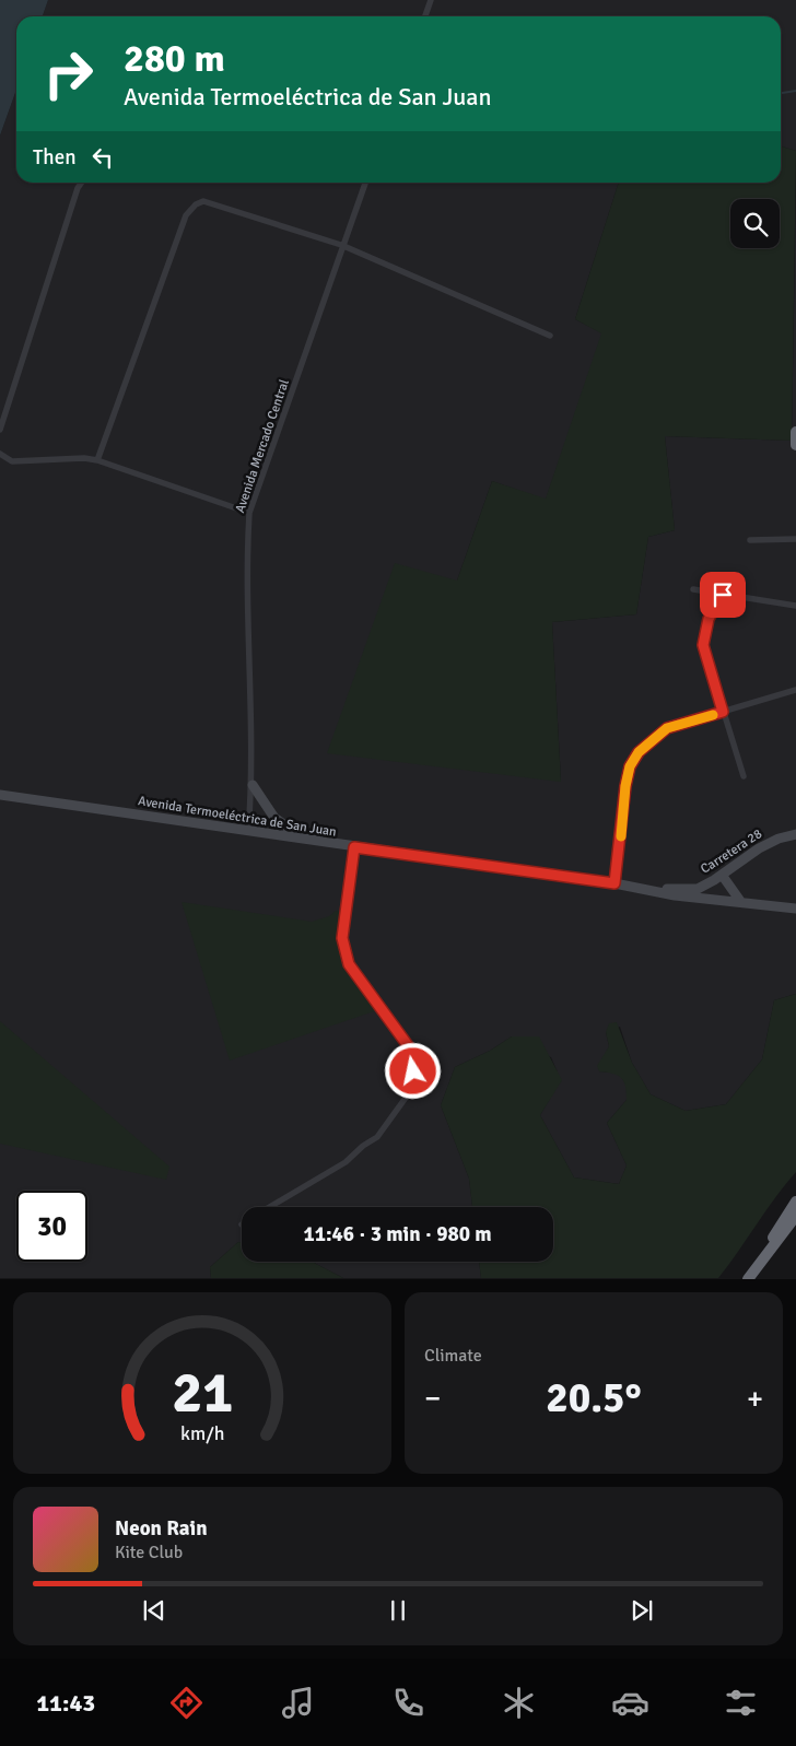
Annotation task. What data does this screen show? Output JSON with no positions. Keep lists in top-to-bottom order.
{
  "streets": {
    "street": ["Avenida Mercado Central", "Avenida Termoeléctrica de San Juan", "Carretera 28"]
  },
  "crossings": [
    ["Avenida Mercado Central", "Avenida Termoeléctrica de San Juan"],
    ["Avenida Termoeléctrica de San Juan", "Carretera 28"]
  ],
  "page": {
    "turn": ["280 m", "Avenida Termoeléctrica de San Juan"],
    "then": "Then",
    "limit": "30",
    "trip": "11:46 · 3 min · 980 m",
    "tile": "Climate",
    "heat": ["−", "20.5°", "+"],
    "song": ["Neon Rain", "Kite Club"],
    "tabs": "11:43",
    "gauge": ["21", "km/h"]
  }
}
